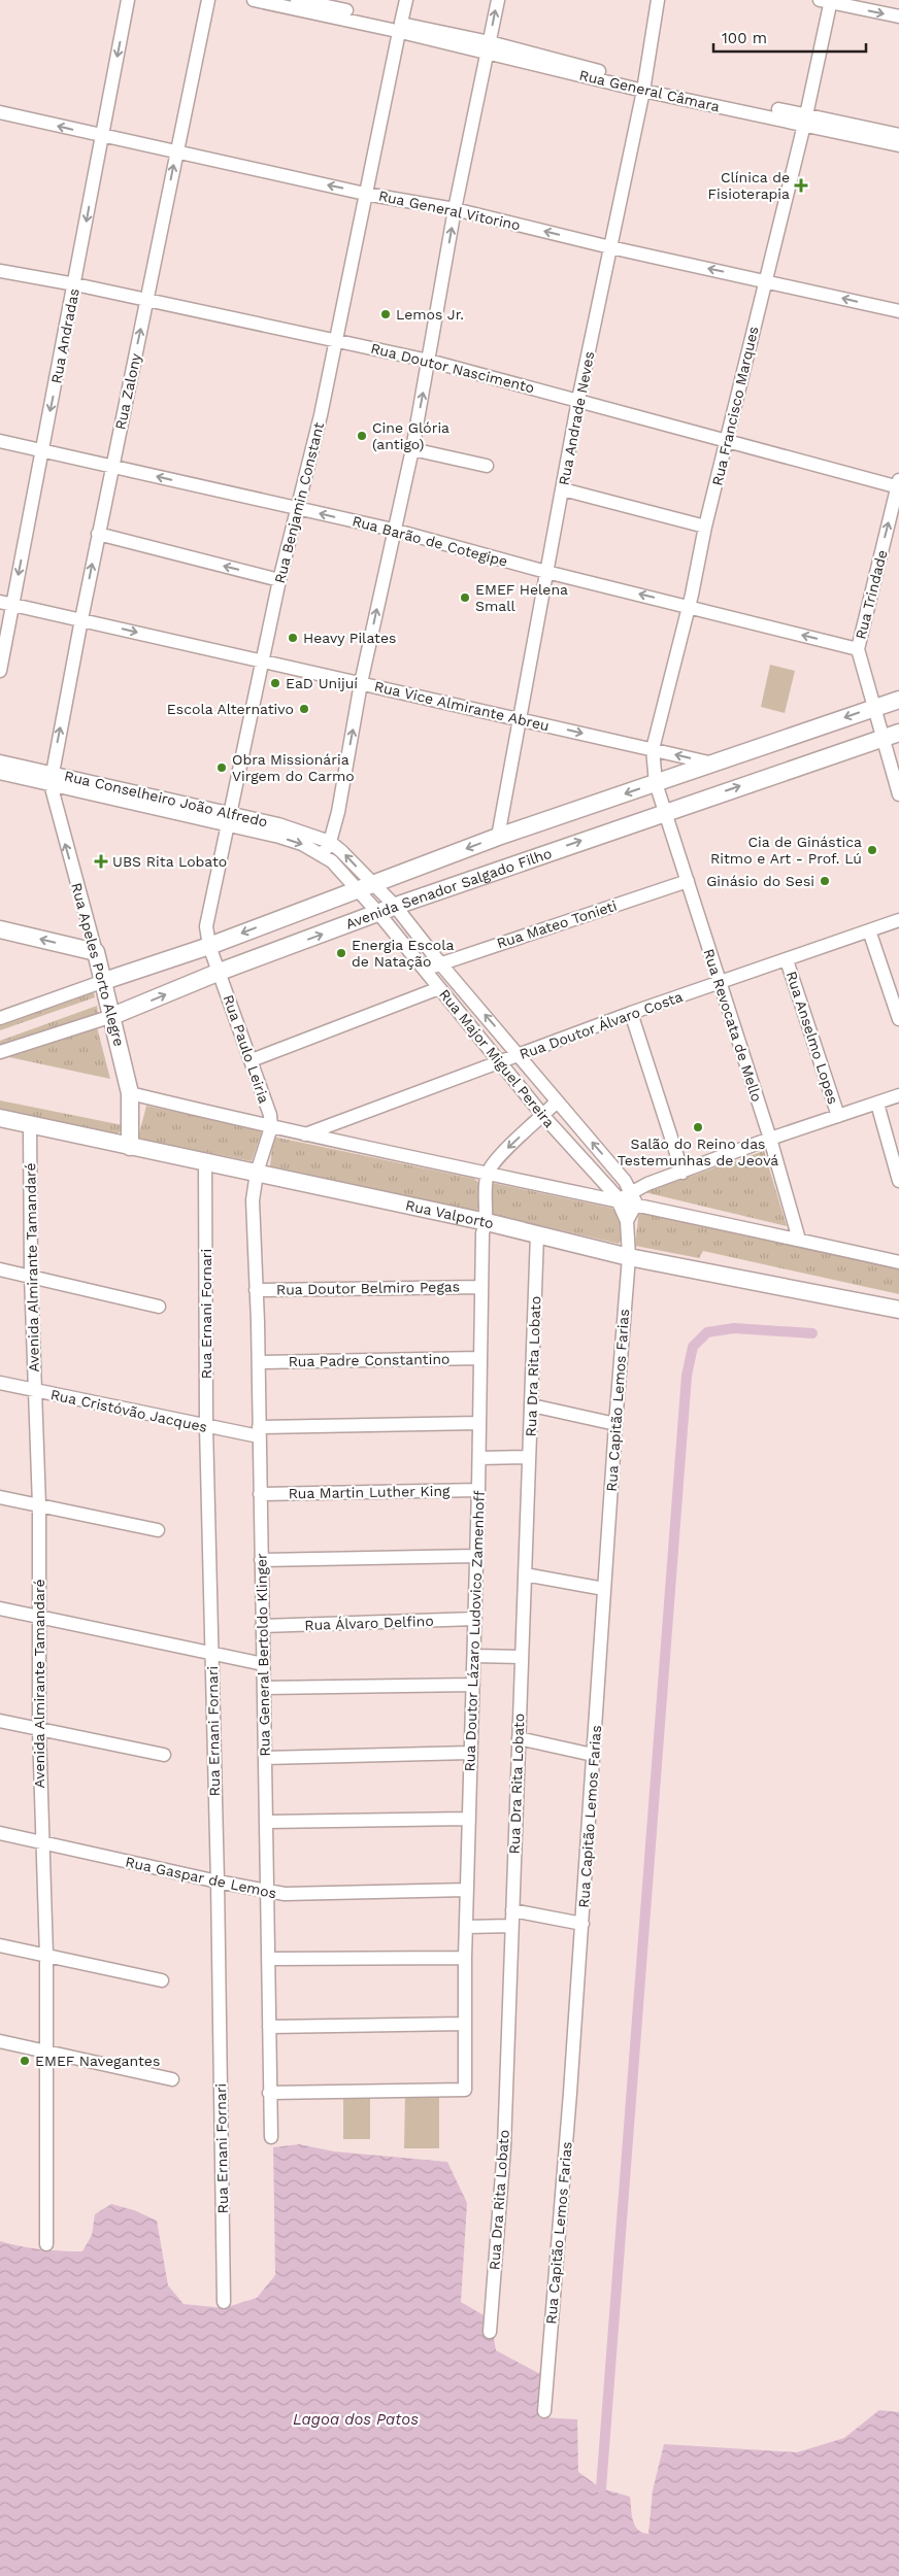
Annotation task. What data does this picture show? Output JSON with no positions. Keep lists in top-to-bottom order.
{
  "streets": {
    "main road": ["Avenida Senador Salgado Filho", "Rua Apeles Porto Alegre", "Rua Valporto"],
    "street": [
      "Rua General Câmara",
      "Rua General Vitorino",
      "Rua Andradas",
      "Rua Doutor Nascimento",
      "Rua Zalony",
      "Rua Francisco Marques",
      "Rua Andrade Neves",
      "Rua Benjamin Constant",
      "Rua Barão de Cotegipe",
      "Rua Trindade",
      "Rua Vice Almirante Abreu",
      "Rua Conselheiro João Alfredo",
      "Rua Mateo Tonieti",
      "Rua Doutor Álvaro Costa",
      "Rua Revocata de Mello",
      "Rua Anselmo Lopes",
      "Rua Paulo Leiria",
      "Rua Major Miguel Pereira",
      "Avenida Almirante Tamandaré",
      "Rua Doutor Belmiro Pegas",
      "Rua Ernani Fornari",
      "Rua Padre Constantino",
      "Rua Dra Rita Lobato",
      "Rua Capitão Lemos Farias",
      "Rua Cristóvão Jacques",
      "Rua Martin Luther King",
      "Rua Álvaro Delfino",
      "Rua Doutor Lázaro Ludovico Zamenhoff",
      "Rua General Bertoldo Klinger",
      "Rua Gaspar de Lemos"
    ]
  },
  "crossings": [
    ["Rua General Câmara", "Rua Francisco Marques"],
    ["Rua General Câmara", "Rua Andrade Neves"],
    ["Rua General Câmara", "Rua Benjamin Constant"],
    ["Rua General Vitorino", "Rua Andradas"],
    ["Rua General Vitorino", "Rua Zalony"],
    ["Rua General Vitorino", "Rua Francisco Marques"],
    ["Rua General Vitorino", "Rua Andrade Neves"],
    ["Rua General Vitorino", "Rua Benjamin Constant"],
    ["Rua Andradas", "Rua Doutor Nascimento"],
    ["Rua Andradas", "Rua Barão de Cotegipe"],
    ["Rua Andradas", "Rua Vice Almirante Abreu"],
    ["Rua Doutor Nascimento", "Rua Zalony"],
    ["Rua Doutor Nascimento", "Rua Francisco Marques"],
    ["Rua Doutor Nascimento", "Rua Andrade Neves"],
    ["Rua Doutor Nascimento", "Rua Benjamin Constant"],
    ["Rua Doutor Nascimento", "Rua Trindade"],
    ["Rua Zalony", "Rua Barão de Cotegipe"],
    ["Rua Zalony", "Rua Vice Almirante Abreu"],
    ["Rua Zalony", "Rua Conselheiro João Alfredo"],
    ["Rua Zalony", "Rua Apeles Porto Alegre"],
    ["Rua Francisco Marques", "Rua Barão de Cotegipe"],
    ["Rua Francisco Marques", "Rua Vice Almirante Abreu"],
    ["Rua Francisco Marques", "Avenida Senador Salgado Filho"],
    ["Rua Francisco Marques", "Rua Revocata de Mello"],
    ["Rua Andrade Neves", "Rua Barão de Cotegipe"],
    ["Rua Andrade Neves", "Rua Vice Almirante Abreu"],
    ["Rua Andrade Neves", "Avenida Senador Salgado Filho"],
    ["Rua Benjamin Constant", "Rua Barão de Cotegipe"],
    ["Rua Benjamin Constant", "Rua Vice Almirante Abreu"],
    ["Rua Benjamin Constant", "Rua Conselheiro João Alfredo"],
    ["Rua Benjamin Constant", "Avenida Senador Salgado Filho"],
    ["Rua Benjamin Constant", "Rua Paulo Leiria"],
    ["Rua Barão de Cotegipe", "Rua Trindade"],
    ["Rua Vice Almirante Abreu", "Avenida Senador Salgado Filho"],
    ["Rua Conselheiro João Alfredo", "Avenida Senador Salgado Filho"],
    ["Rua Conselheiro João Alfredo", "Rua Apeles Porto Alegre"],
    ["Rua Conselheiro João Alfredo", "Rua Major Miguel Pereira"],
    ["Avenida Senador Salgado Filho", "Rua Apeles Porto Alegre"],
    ["Avenida Senador Salgado Filho", "Rua Revocata de Mello"],
    ["Avenida Senador Salgado Filho", "Rua Paulo Leiria"],
    ["Avenida Senador Salgado Filho", "Rua Major Miguel Pereira"],
    ["Rua Mateo Tonieti", "Rua Revocata de Mello"],
    ["Rua Mateo Tonieti", "Rua Major Miguel Pereira"],
    ["Rua Apeles Porto Alegre", "Rua Valporto"],
    ["Rua Doutor Álvaro Costa", "Rua Revocata de Mello"],
    ["Rua Doutor Álvaro Costa", "Rua Anselmo Lopes"],
    ["Rua Doutor Álvaro Costa", "Rua Major Miguel Pereira"],
    ["Rua Major Miguel Pereira", "Rua Capitão Lemos Farias"],
    ["Rua Valporto", "Avenida Almirante Tamandaré"],
    ["Rua Valporto", "Rua Ernani Fornari"],
    ["Rua Valporto", "Rua Dra Rita Lobato"],
    ["Rua Valporto", "Rua Capitão Lemos Farias"],
    ["Rua Valporto", "Rua Doutor Lázaro Ludovico Zamenhoff"],
    ["Rua Valporto", "Rua General Bertoldo Klinger"],
    ["Avenida Almirante Tamandaré", "Rua Cristóvão Jacques"],
    ["Avenida Almirante Tamandaré", "Rua Gaspar de Lemos"],
    ["Rua Doutor Belmiro Pegas", "Rua Doutor Lázaro Ludovico Zamenhoff"],
    ["Rua Doutor Belmiro Pegas", "Rua General Bertoldo Klinger"],
    ["Rua Ernani Fornari", "Rua Cristóvão Jacques"],
    ["Rua Ernani Fornari", "Rua Gaspar de Lemos"],
    ["Rua Padre Constantino", "Rua Doutor Lázaro Ludovico Zamenhoff"],
    ["Rua Padre Constantino", "Rua General Bertoldo Klinger"],
    ["Rua Cristóvão Jacques", "Rua Doutor Lázaro Ludovico Zamenhoff"],
    ["Rua Cristóvão Jacques", "Rua General Bertoldo Klinger"],
    ["Rua Martin Luther King", "Rua Doutor Lázaro Ludovico Zamenhoff"],
    ["Rua Martin Luther King", "Rua General Bertoldo Klinger"],
    ["Rua Álvaro Delfino", "Rua Doutor Lázaro Ludovico Zamenhoff"],
    ["Rua Álvaro Delfino", "Rua General Bertoldo Klinger"],
    ["Rua Doutor Lázaro Ludovico Zamenhoff", "Rua General Bertoldo Klinger"],
    ["Rua Doutor Lázaro Ludovico Zamenhoff", "Rua Gaspar de Lemos"],
    ["Rua General Bertoldo Klinger", "Rua Gaspar de Lemos"]
  ],
  "one_way": [
    "Rua General Vitorino",
    "Rua Andradas",
    "Rua Zalony",
    "Rua Trindade",
    "Rua Apeles Porto Alegre"
  ],
  "water": ["Lagoa dos Patos"],
  "places": {
    "health": ["Clínica de Fisioterapia", "UBS Rita Lobato"],
    "other": [
      "Lemos Jr.",
      "Cine Glória (antigo)",
      "EMEF Helena Small",
      "Heavy Pilates",
      "EaD Unijuí",
      "Escola Alternativo",
      "Obra Missionária Virgem do Carmo",
      "Cia de Ginástica Ritmo e Art - Prof. Lú",
      "Ginásio do Sesi",
      "Energia Escola de Natação",
      "Salão do Reino das Testemunhas de Jeová",
      "EMEF Navegantes"
    ]
  },
  "scale_bar": "100 m"
}
